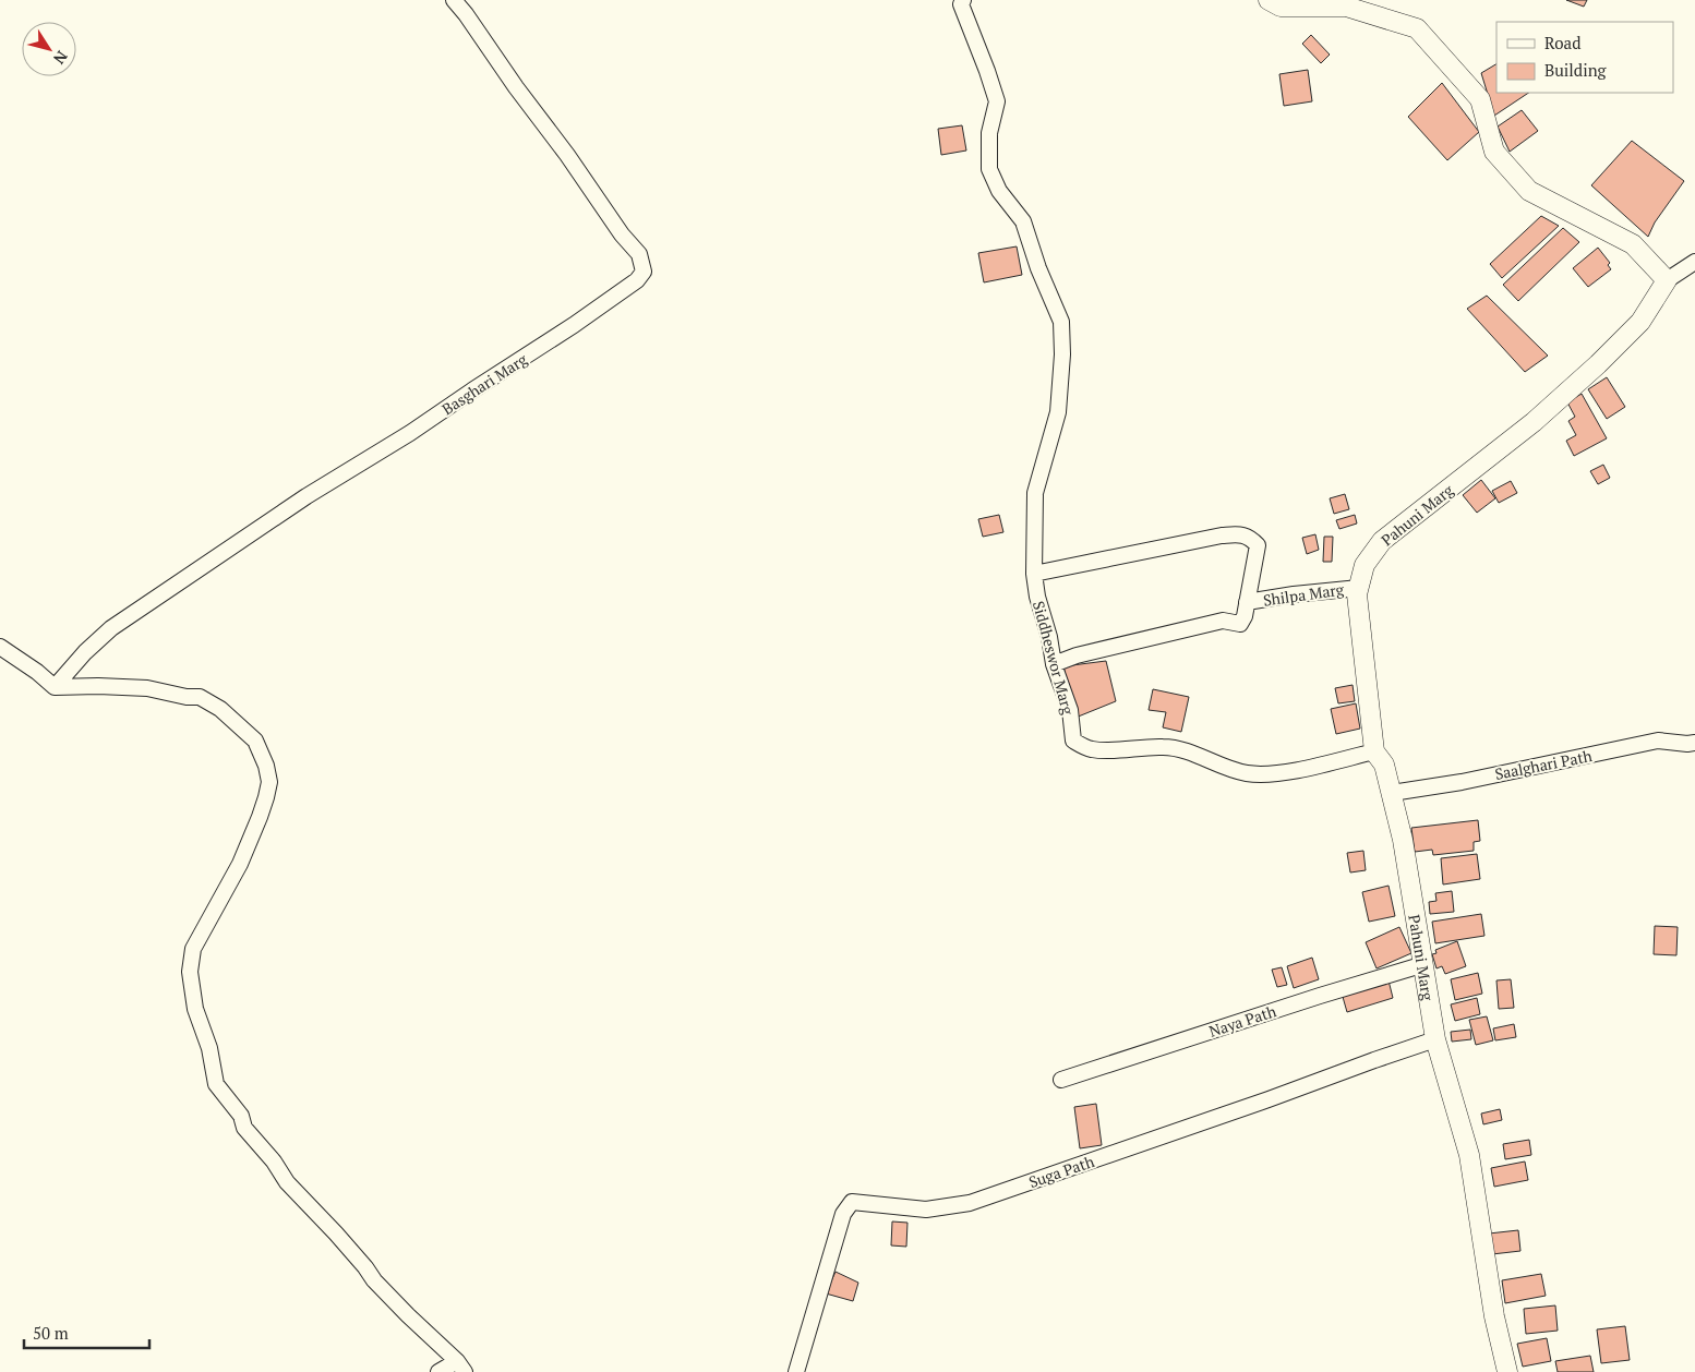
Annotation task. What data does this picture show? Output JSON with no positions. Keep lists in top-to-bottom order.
{
  "streets": {
    "street": [
      "Basghari Marg",
      "Pahuni Marg",
      "Shilpa Marg",
      "Siddheswor Marg",
      "Saalghari Path",
      "Naya Path",
      "Suga Path"
    ]
  },
  "crossings": [
    ["Pahuni Marg", "Shilpa Marg"],
    ["Pahuni Marg", "Siddheswor Marg"],
    ["Pahuni Marg", "Saalghari Path"],
    ["Pahuni Marg", "Naya Path"],
    ["Pahuni Marg", "Suga Path"]
  ],
  "legend": ["Road", "Building"],
  "scale_bar": "50 m",
  "north": "bottom right"
}
